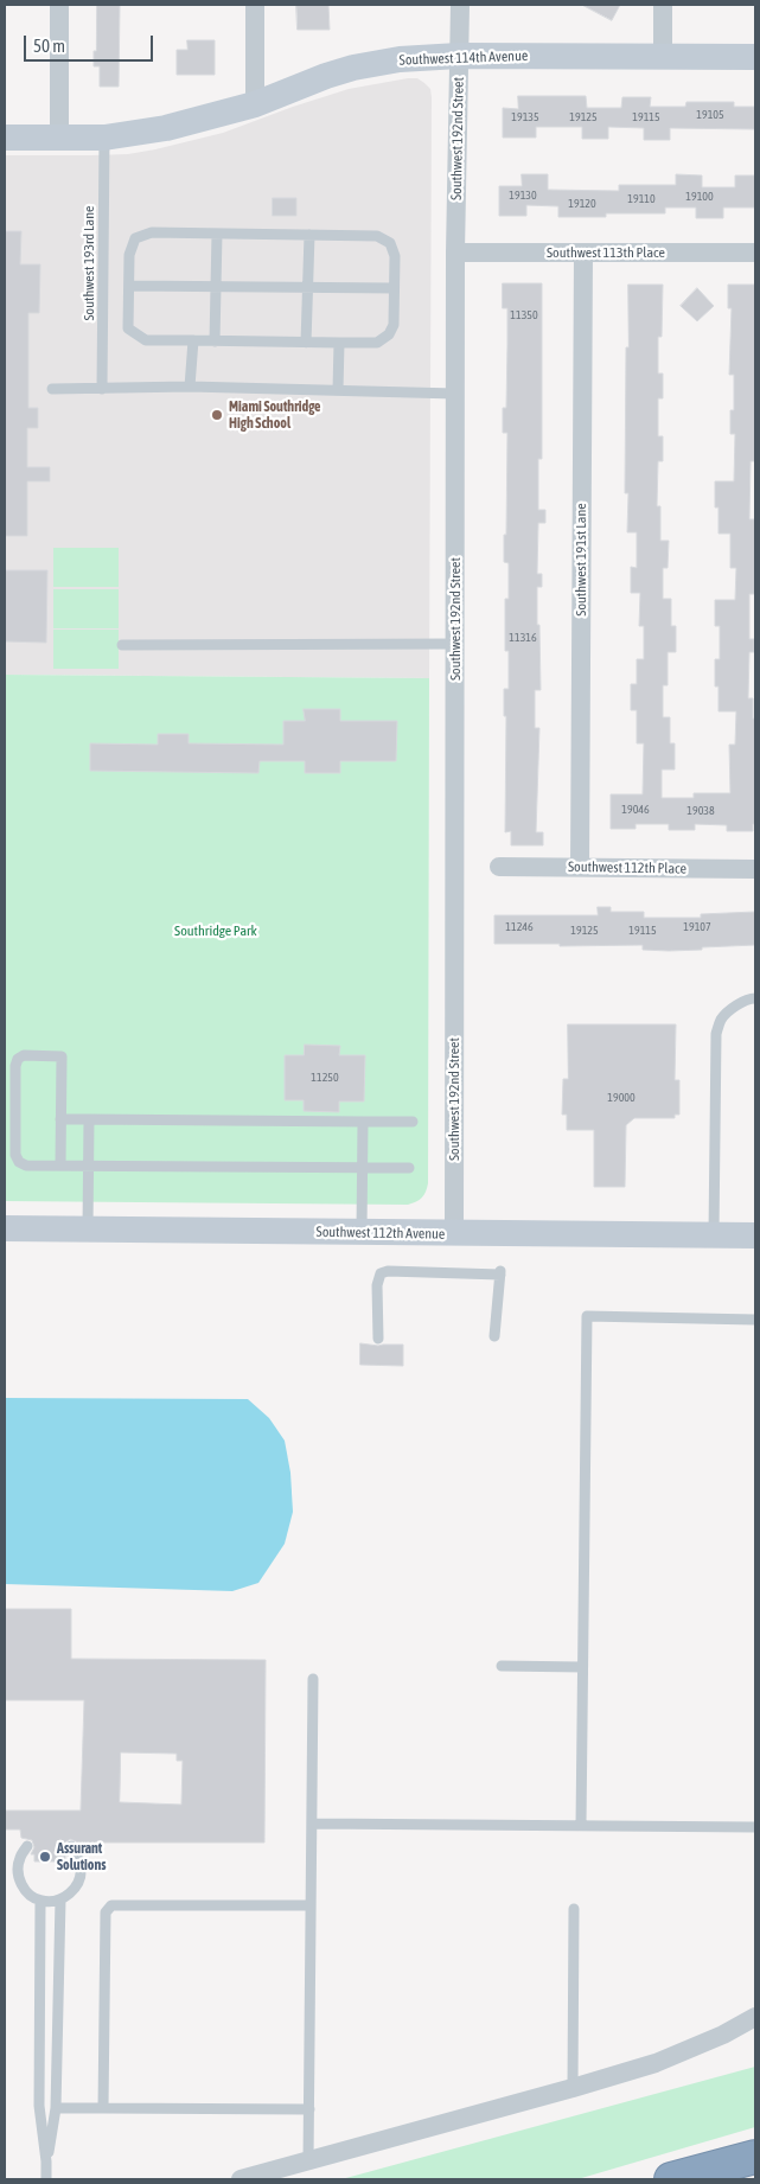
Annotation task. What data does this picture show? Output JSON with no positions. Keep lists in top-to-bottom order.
{
  "streets": {
    "street": [
      "Southwest 114th Avenue",
      "Southwest 192nd Street",
      "Southwest 113th Place",
      "Southwest 191st Lane",
      "Southwest 112th Place",
      "Southwest 112th Avenue"
    ],
    "lane": ["Southwest 193rd Lane"]
  },
  "crossings": [
    ["Southwest 114th Avenue", "Southwest 192nd Street"],
    ["Southwest 114th Avenue", "Southwest 193rd Lane"],
    ["Southwest 192nd Street", "Southwest 113th Place"],
    ["Southwest 192nd Street", "Southwest 112th Avenue"],
    ["Southwest 113th Place", "Southwest 191st Lane"],
    ["Southwest 191st Lane", "Southwest 112th Place"]
  ],
  "parks": ["Southridge Park"],
  "places": ["Miami Southridge High School", "Assurant Solutions"],
  "house_numbers": [
    "19105",
    "19135",
    "19125",
    "19115",
    "19130",
    "19100",
    "19110",
    "19120",
    "11350",
    "11316",
    "19046",
    "19038",
    "11246",
    "19107",
    "19125",
    "19115",
    "11250",
    "19000"
  ],
  "scale_bar": "50 m"
}
